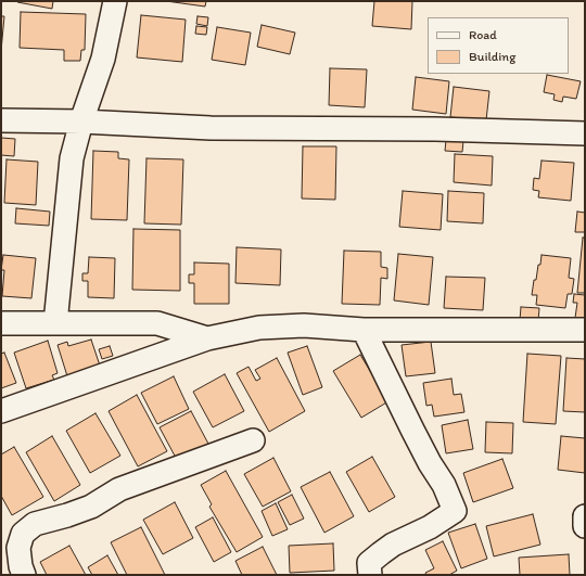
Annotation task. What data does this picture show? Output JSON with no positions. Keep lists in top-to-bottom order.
{
  "legend": ["Road", "Building"]
}
